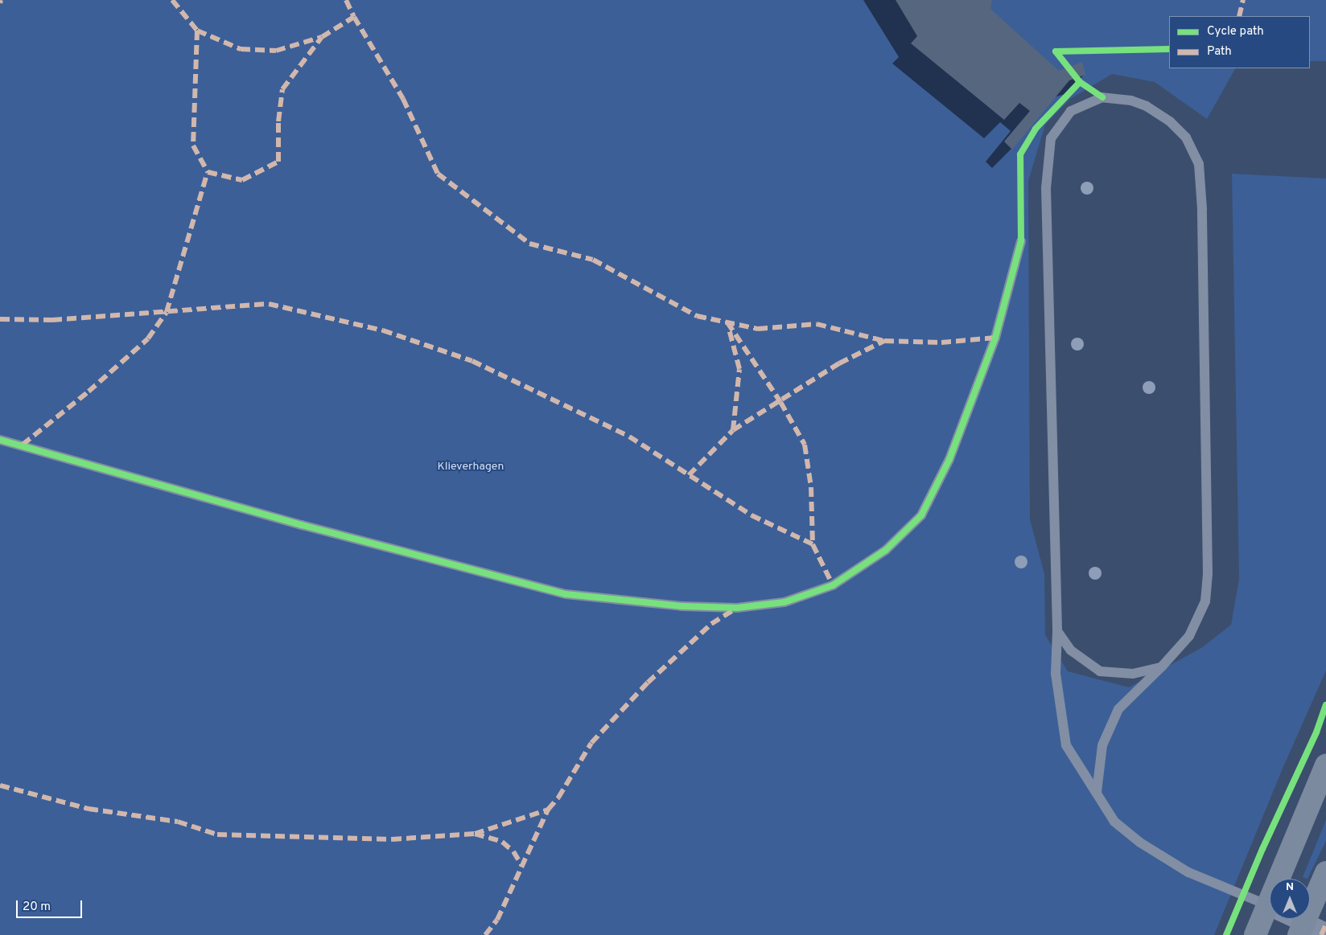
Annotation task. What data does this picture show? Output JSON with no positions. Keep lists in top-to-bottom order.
{
  "parks": ["Klieverhagen"],
  "legend": ["Cycle path", "Path"],
  "scale_bar": "20 m",
  "north": "top"
}
